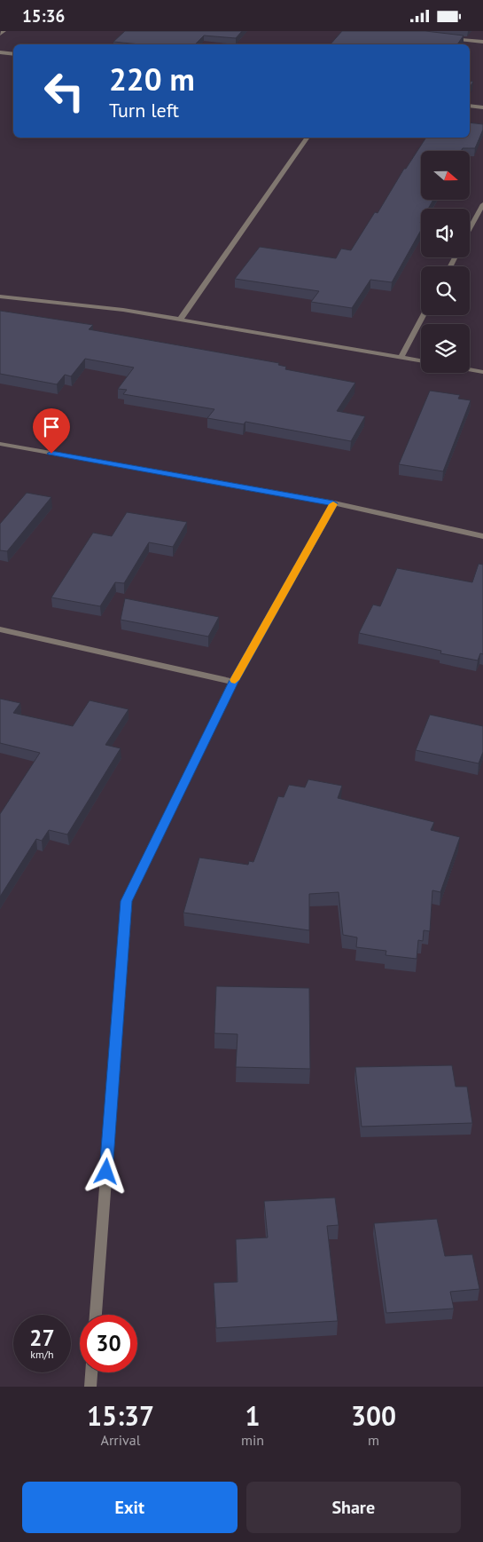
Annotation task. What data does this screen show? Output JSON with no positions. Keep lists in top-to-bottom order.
{
  "north": "right",
  "page": {
    "status": "15:36",
    "turn": ["220 m", "Turn left"],
    "speed": "27 km/h",
    "limit": "30",
    "eta": [
      "15:37",
      "Arrival",
      "1",
      "min",
      "300",
      "m"
    ],
    "buttons": ["Exit", "Share"]
  }
}
